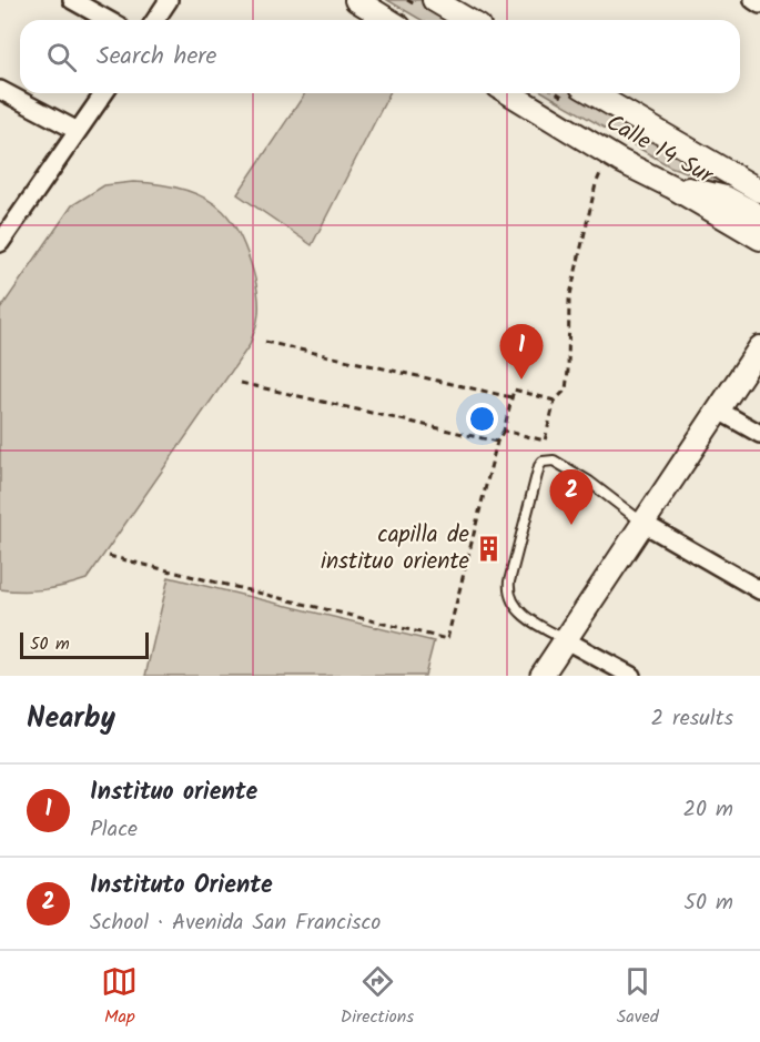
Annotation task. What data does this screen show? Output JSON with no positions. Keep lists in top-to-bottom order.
{
  "streets": {
    "main road": ["Calle 14 Sur"]
  },
  "places": {
    "building": ["capilla de instituo oriente"]
  },
  "scale_bar": "50 m",
  "page": {
    "search": "Search here",
    "pins": ["1", "2"],
    "scale": "50 m",
    "heading": ["Nearby", "2 results"],
    "list": [
      {
        "mark": "1",
        "name": "Instituo oriente",
        "note": "Place",
        "value": "20 m"
      },
      {
        "mark": "2",
        "name": "Instituto Oriente",
        "note": "School · Avenida San Francisco",
        "value": "50 m"
      }
    ],
    "nav": ["Map", "Directions", "Saved"]
  }
}
